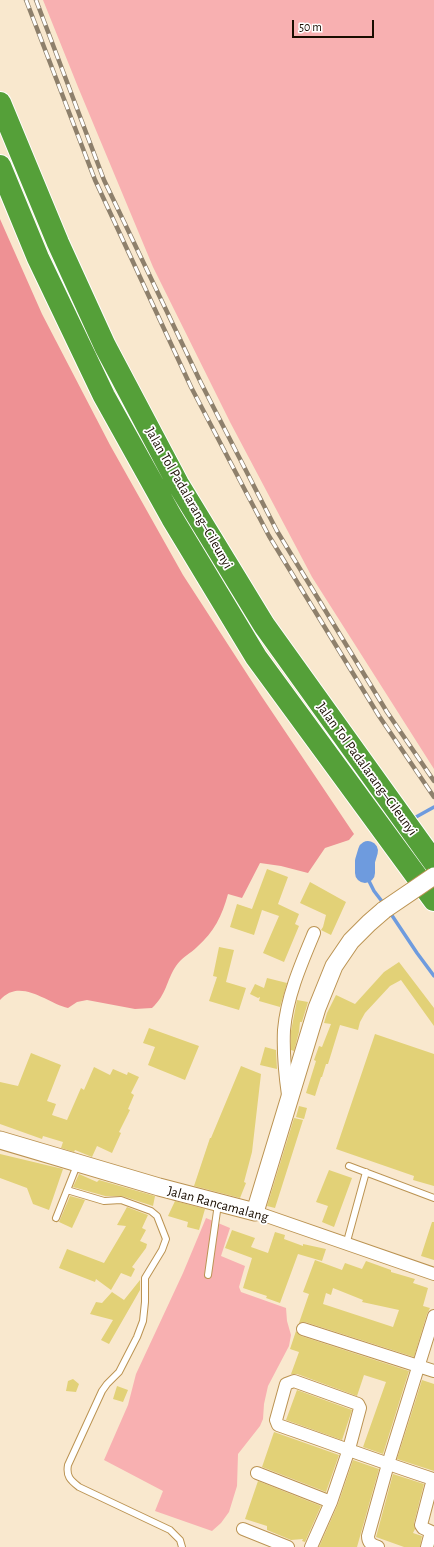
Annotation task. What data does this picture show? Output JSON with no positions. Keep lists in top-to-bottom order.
{
  "streets": {
    "highway": ["Jalan Tol Padalarang–Cileunyi"],
    "street": ["Jalan Rancamalang"]
  },
  "scale_bar": "50 m"
}
